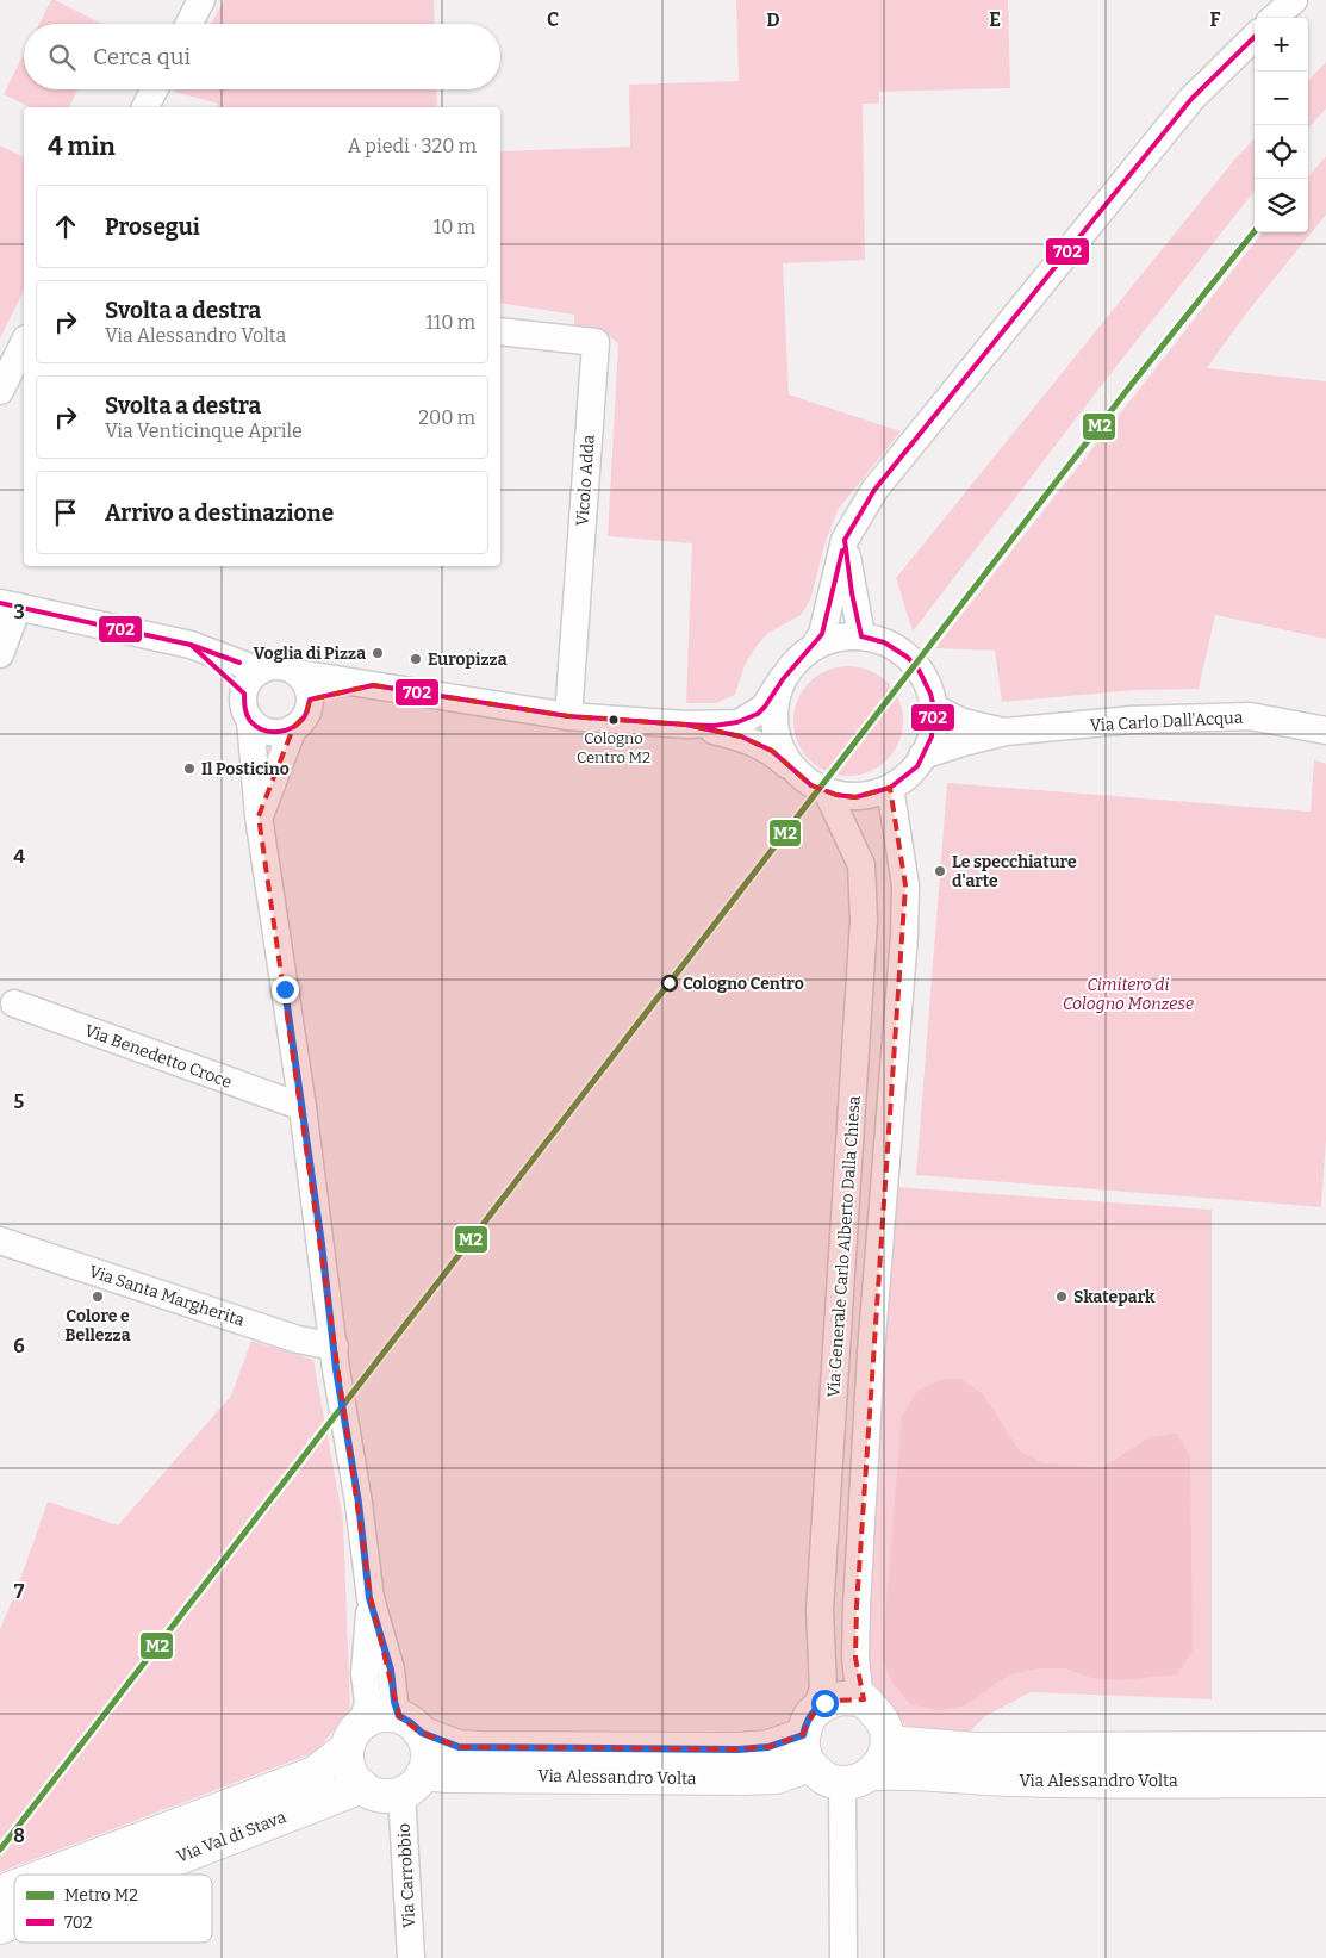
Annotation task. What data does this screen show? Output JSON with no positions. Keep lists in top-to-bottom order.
{
  "streets": {
    "street": [
      "Vicolo Adda",
      "Via Carlo Dall'Acqua",
      "Via Benedetto Croce",
      "Via Generale Carlo Alberto Dalla Chiesa",
      "Via Santa Margherita",
      "Via Alessandro Volta",
      "Via Val di Stava",
      "Via Carrobbio"
    ]
  },
  "crossings": [
    ["Via Carlo Dall'Acqua", "Via Generale Carlo Alberto Dalla Chiesa"],
    ["Via Generale Carlo Alberto Dalla Chiesa", "Via Alessandro Volta"],
    ["Via Alessandro Volta", "Via Val di Stava"],
    ["Via Alessandro Volta", "Via Carrobbio"],
    ["Via Val di Stava", "Via Carrobbio"]
  ],
  "parks": ["Cimitero di Cologno Monzese"],
  "places": [
    "Voglia di Pizza",
    "Europizza",
    "Cologno Centro M2",
    "Il Posticino",
    "Le specchiature d'arte",
    "Cologno Centro",
    "Colore e Bellezza",
    "Skatepark"
  ],
  "lines": ["transit line 702", "metro line M2"],
  "legend": ["Metro M2", "702"],
  "page": {
    "map_buttons": ["+", "−"],
    "search": "Cerca qui",
    "heading": ["4 min", "A piedi · 320 m"],
    "list": [
      ["Prosegui", "10 m"],
      ["Svolta a destra", "Via Alessandro Volta", "110 m"],
      ["Svolta a destra", "Via Venticinque Aprile", "200 m"],
      "Arrivo a destinazione"
    ]
  },
  "grid": {
    "columns": [
      "C",
      "D",
      "E",
      "F"
    ],
    "rows": [
      "3",
      "4",
      "5",
      "6",
      "7",
      "8"
    ]
  }
}
